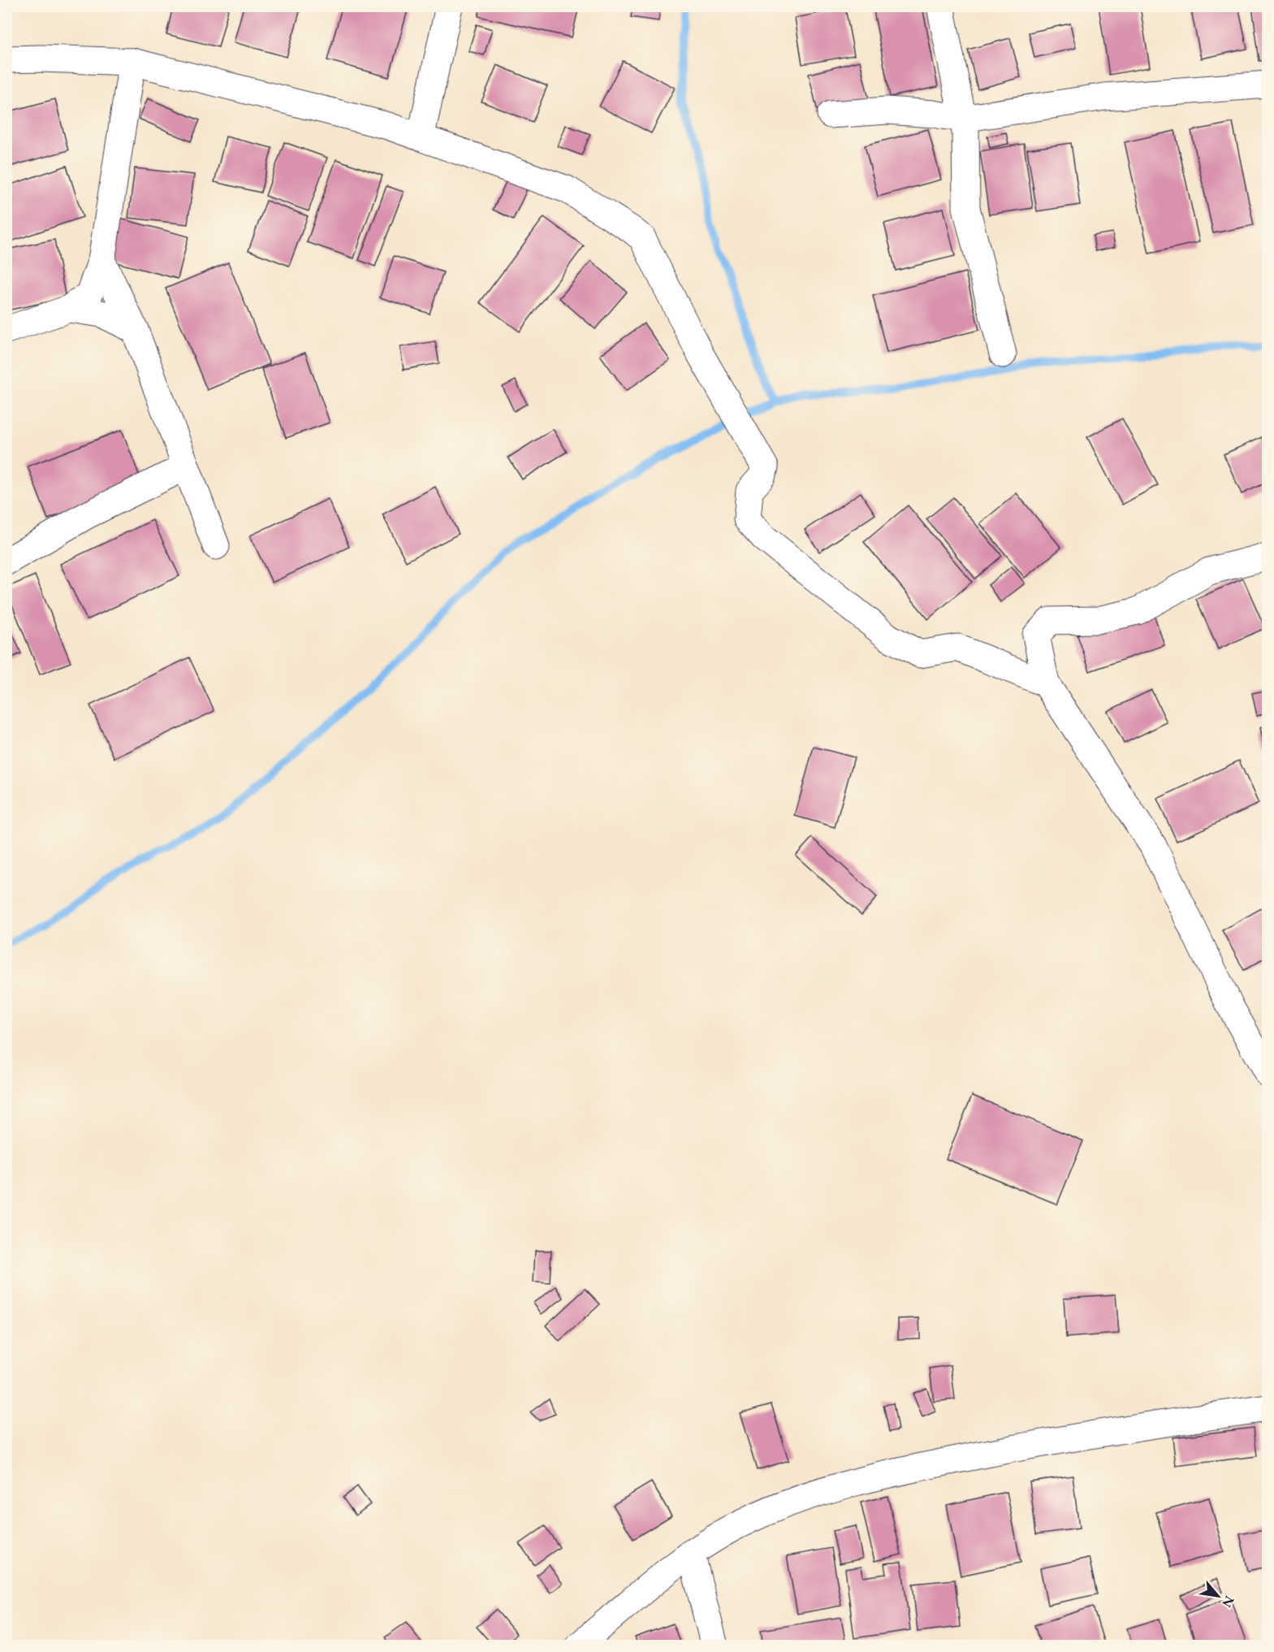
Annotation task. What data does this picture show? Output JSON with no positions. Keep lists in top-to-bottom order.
{
  "north": "bottom right"
}
